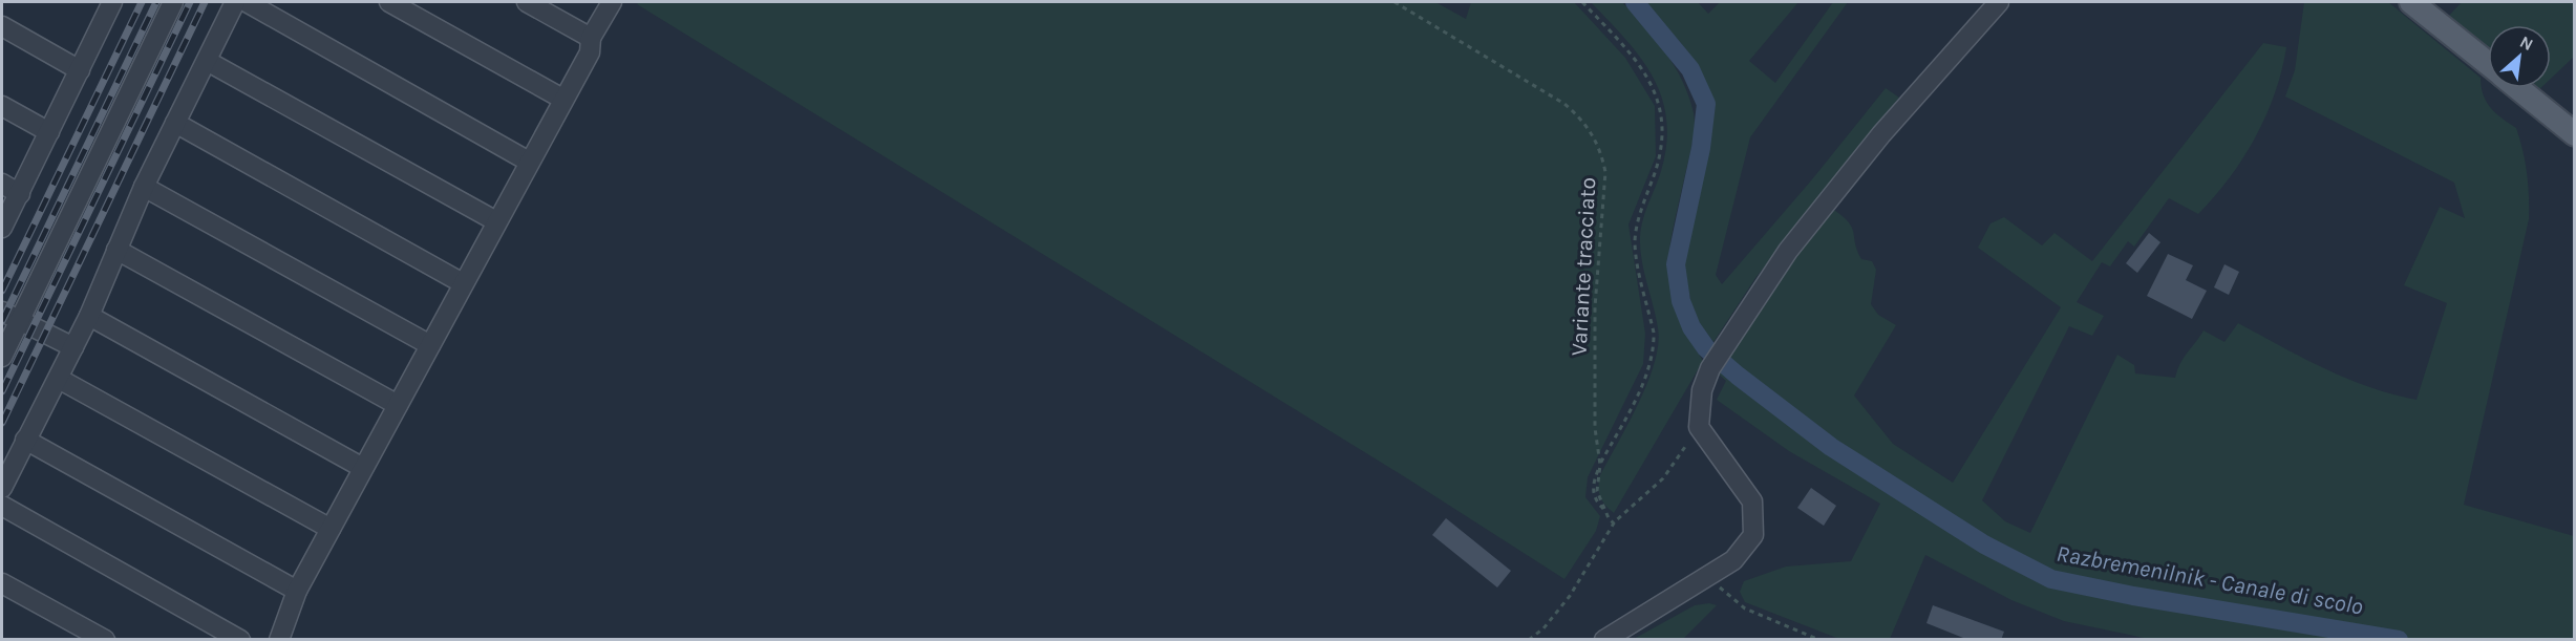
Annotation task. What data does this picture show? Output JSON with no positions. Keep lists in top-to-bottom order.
{
  "streets": {
    "path": ["Variante tracciato"]
  },
  "water": ["Razbremenilnik - Canale di scolo"],
  "north": "top right"
}
